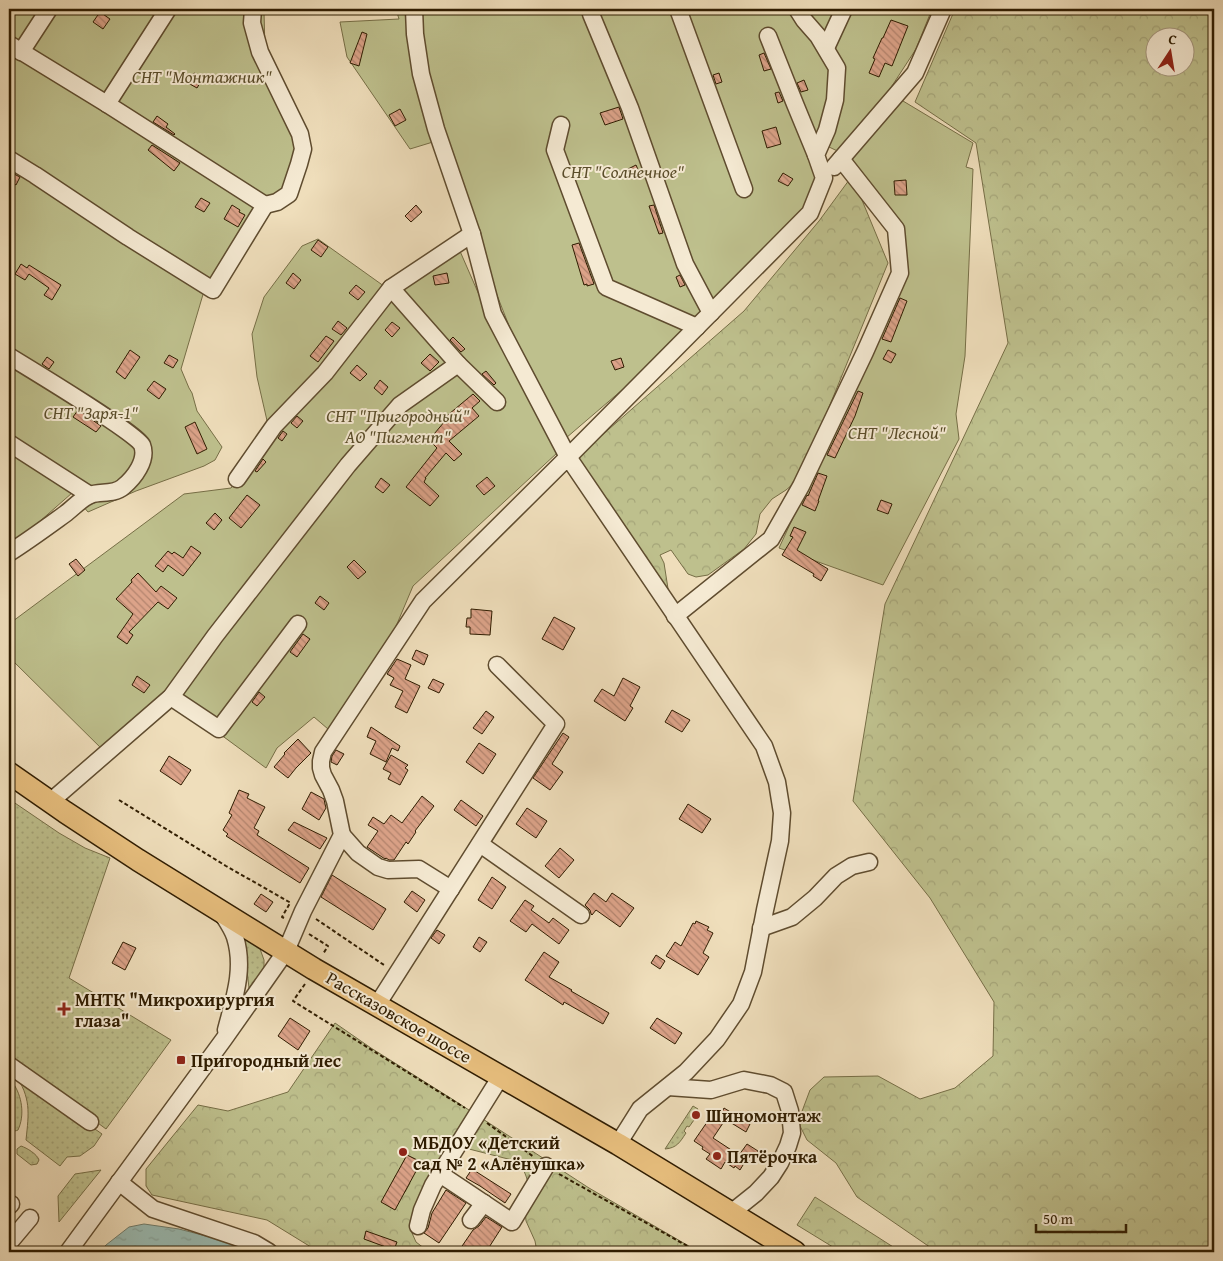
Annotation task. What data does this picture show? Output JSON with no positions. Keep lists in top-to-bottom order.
{
  "streets": {
    "main road": ["Рассказовское шоссе"]
  },
  "parks": [
    "СНТ \"Монтажник\"",
    "СНТ \"Солнечное\"",
    "СНТ \"Заря-1\"",
    "СНТ \"Пригородный\" АО \"Пигмент\"",
    "СНТ \"Лесной\""
  ],
  "places": {
    "health": ["МНТК \"Микрохирургия глаза\""],
    "transit": ["Пригородный лес"],
    "other": ["Шиномонтаж", "МБДОУ «Детский сад № 2 «Алёнушка»", "Пятёрочка"]
  },
  "scale_bar": "50 m",
  "north": "top"
}
